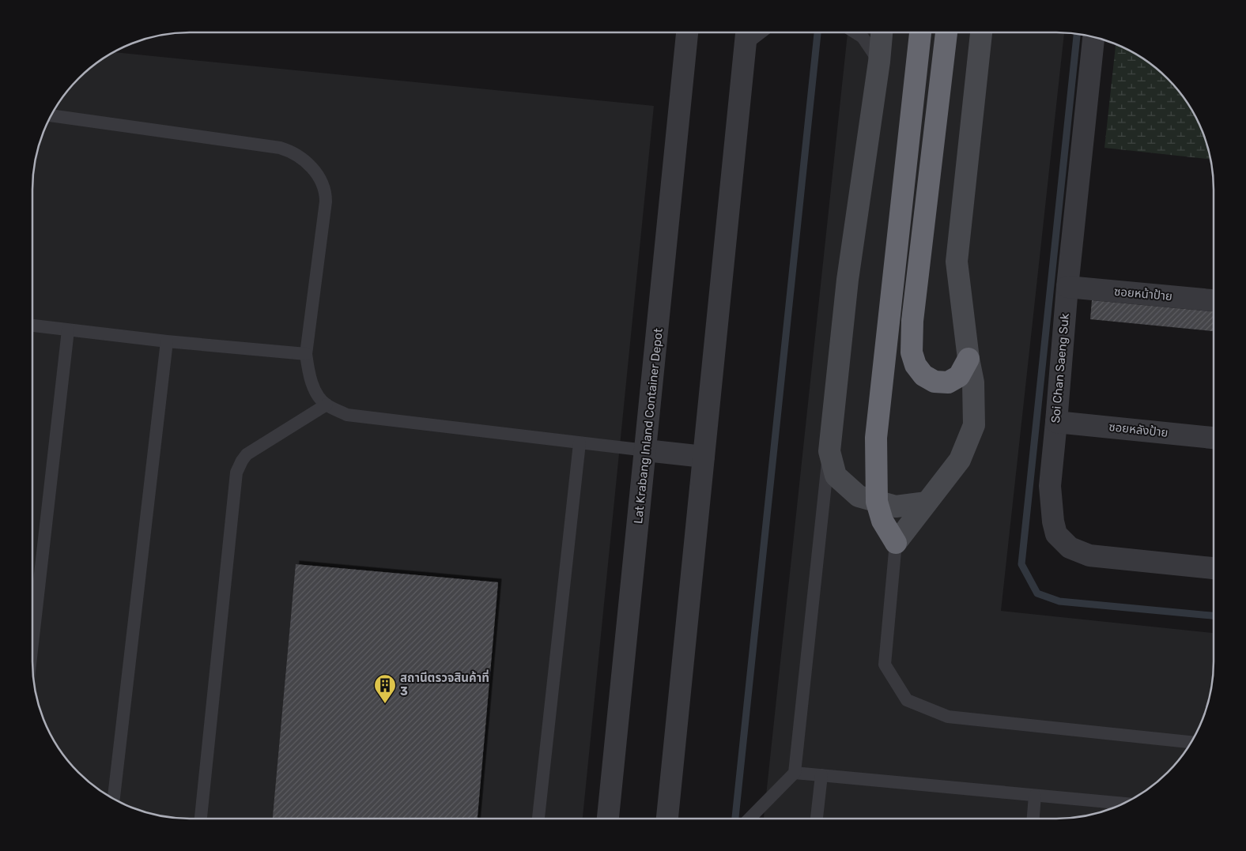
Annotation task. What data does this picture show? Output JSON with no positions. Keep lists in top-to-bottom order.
{
  "streets": {
    "street": [
      "ซอยหน้าป้าย",
      "Soi Chan Saeng Suk",
      "Lat Krabang Inland Container Depot",
      "ซอยหลังป้าย"
    ]
  },
  "crossings": [
    ["ซอยหน้าป้าย", "Soi Chan Saeng Suk"],
    ["Soi Chan Saeng Suk", "ซอยหลังป้าย"]
  ],
  "places": {
    "building": ["สถานีตรวจสินค้าที่ 3"]
  }
}
